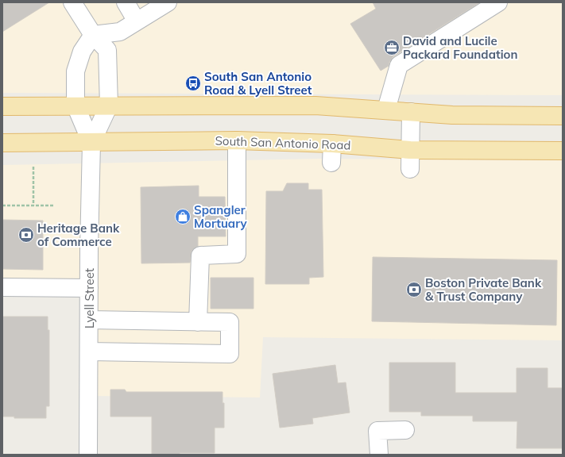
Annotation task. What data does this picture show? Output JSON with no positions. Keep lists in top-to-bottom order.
{
  "streets": {
    "main road": ["South San Antonio Road"],
    "street": ["Lyell Street"]
  },
  "crossings": [
    ["South San Antonio Road", "Lyell Street"]
  ],
  "places": {
    "office": ["David and Lucile Packard Foundation"],
    "bus stop": ["South San Antonio Road & Lyell Street"],
    "shop": ["Spangler Mortuary"],
    "bank": ["Heritage Bank of Commerce", "Boston Private Bank & Trust Company"]
  }
}
